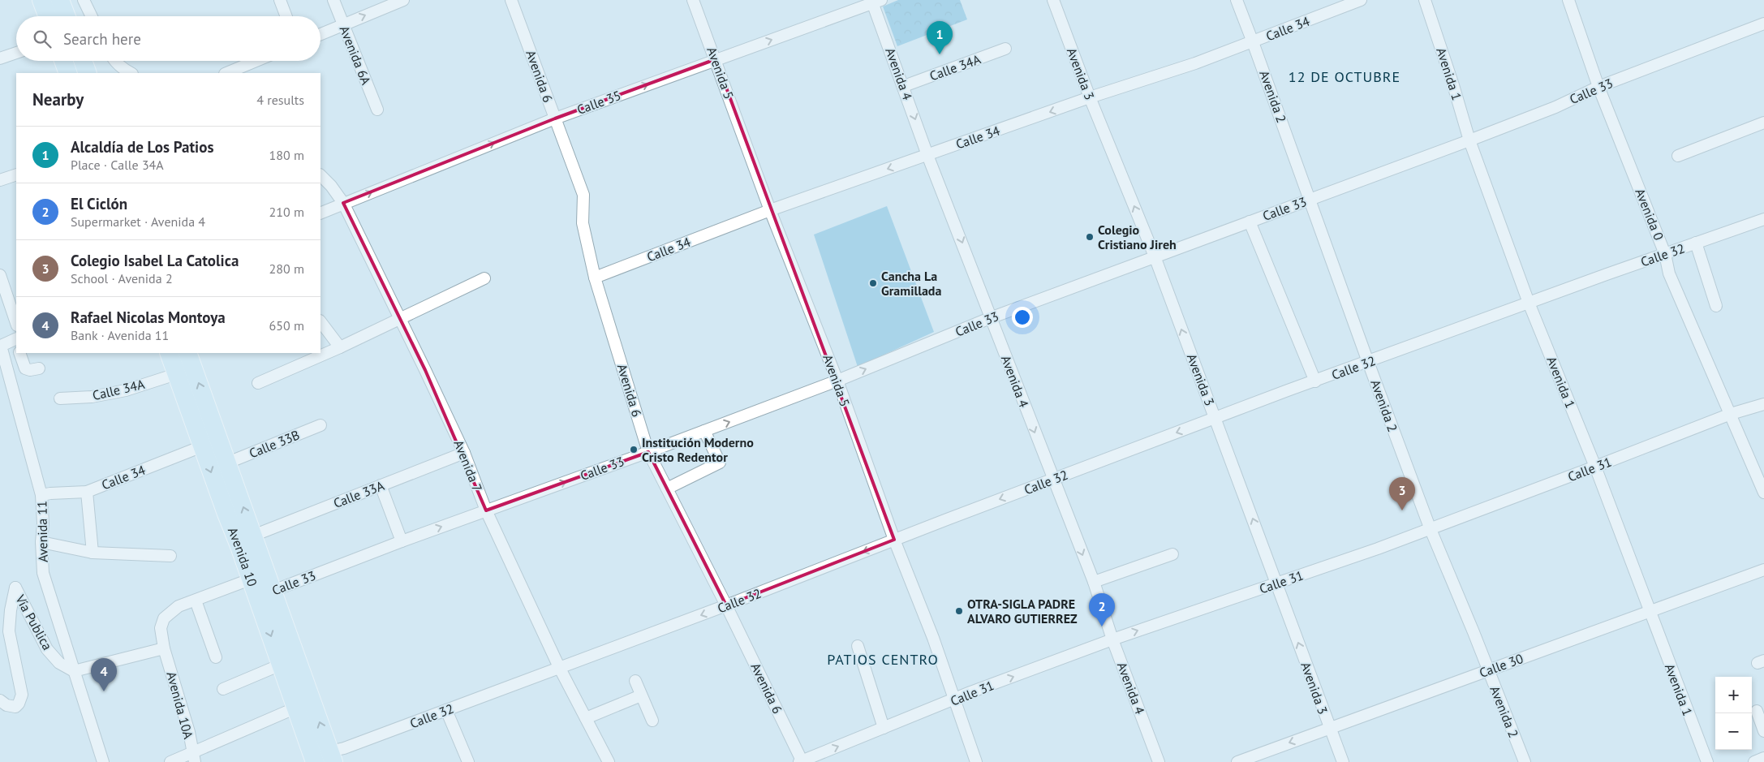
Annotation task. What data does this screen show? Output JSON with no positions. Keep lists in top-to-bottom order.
{
  "streets": {
    "main road": ["Avenida 10"],
    "street": [
      "Calle 34",
      "Avenida 6A",
      "Calle 34A",
      "Avenida 5",
      "Avenida 4",
      "Avenida 3",
      "Avenida 1",
      "Avenida 6",
      "Calle 33",
      "Avenida 2",
      "Calle 35",
      "Avenida 0",
      "Calle 32",
      "Calle 33B",
      "Avenida 7",
      "Calle 31",
      "Calle 33A",
      "Avenida 11",
      "Vía Publica",
      "Calle 30",
      "Avenida 10A"
    ]
  },
  "crossings": [
    ["Calle 34", "Avenida 5"],
    ["Calle 34", "Avenida 4"],
    ["Calle 34", "Avenida 3"],
    ["Calle 34", "Avenida 6"],
    ["Calle 34", "Avenida 2"],
    ["Calle 34", "Avenida 11"],
    ["Calle 34", "Avenida 10"],
    ["Calle 34A", "Avenida 4"],
    ["Calle 34A", "Avenida 10"],
    ["Avenida 5", "Calle 33"],
    ["Avenida 5", "Calle 35"],
    ["Avenida 5", "Calle 32"],
    ["Avenida 5", "Calle 31"],
    ["Avenida 4", "Calle 33"],
    ["Avenida 4", "Calle 35"],
    ["Avenida 4", "Calle 32"],
    ["Avenida 4", "Calle 31"],
    ["Avenida 3", "Calle 33"],
    ["Avenida 3", "Calle 32"],
    ["Avenida 3", "Calle 31"],
    ["Avenida 3", "Calle 30"],
    ["Avenida 1", "Calle 33"],
    ["Avenida 1", "Calle 32"],
    ["Avenida 1", "Calle 31"],
    ["Avenida 1", "Calle 30"],
    ["Avenida 6", "Calle 33"],
    ["Avenida 6", "Calle 35"],
    ["Avenida 6", "Calle 32"],
    ["Avenida 6", "Calle 31"],
    ["Calle 33", "Avenida 2"],
    ["Calle 33", "Avenida 0"],
    ["Calle 33", "Avenida 7"],
    ["Calle 33", "Avenida 10"],
    ["Calle 33", "Avenida 10A"],
    ["Avenida 2", "Calle 32"],
    ["Avenida 2", "Calle 31"],
    ["Avenida 2", "Calle 30"],
    ["Calle 35", "Avenida 7"],
    ["Avenida 0", "Calle 32"],
    ["Avenida 0", "Calle 31"],
    ["Calle 32", "Avenida 7"],
    ["Calle 32", "Avenida 10"],
    ["Calle 33B", "Avenida 10"],
    ["Avenida 7", "Calle 33A"],
    ["Calle 33A", "Avenida 10"],
    ["Avenida 11", "Vía Publica"]
  ],
  "one_way": [
    "Avenida 4",
    "Avenida 3",
    "Calle 35",
    "Calle 32",
    "Calle 31"
  ],
  "districts": ["12 DE OCTUBRE", "PATIOS CENTRO"],
  "places": [
    "Colegio Cristiano Jireh",
    "Cancha La Gramillada",
    "Institución Moderno Cristo Redentor",
    "OTRA-SIGLA PADRE ALVARO GUTIERREZ"
  ],
  "page": {
    "search": "Search here",
    "pins": [
      "1",
      "3",
      "2",
      "4"
    ],
    "heading": ["Nearby", "4 results"],
    "list": [
      {
        "mark": "1",
        "name": "Alcaldía de Los Patios",
        "note": "Place · Calle 34A",
        "value": "180 m"
      },
      {
        "mark": "2",
        "name": "El Ciclón",
        "note": "Supermarket · Avenida 4",
        "value": "210 m"
      },
      {
        "mark": "3",
        "name": "Colegio Isabel La Catolica",
        "note": "School · Avenida 2",
        "value": "280 m"
      },
      {
        "mark": "4",
        "name": "Rafael Nicolas Montoya",
        "note": "Bank · Avenida 11",
        "value": "650 m"
      }
    ],
    "map_buttons": ["+", "−"]
  }
}
